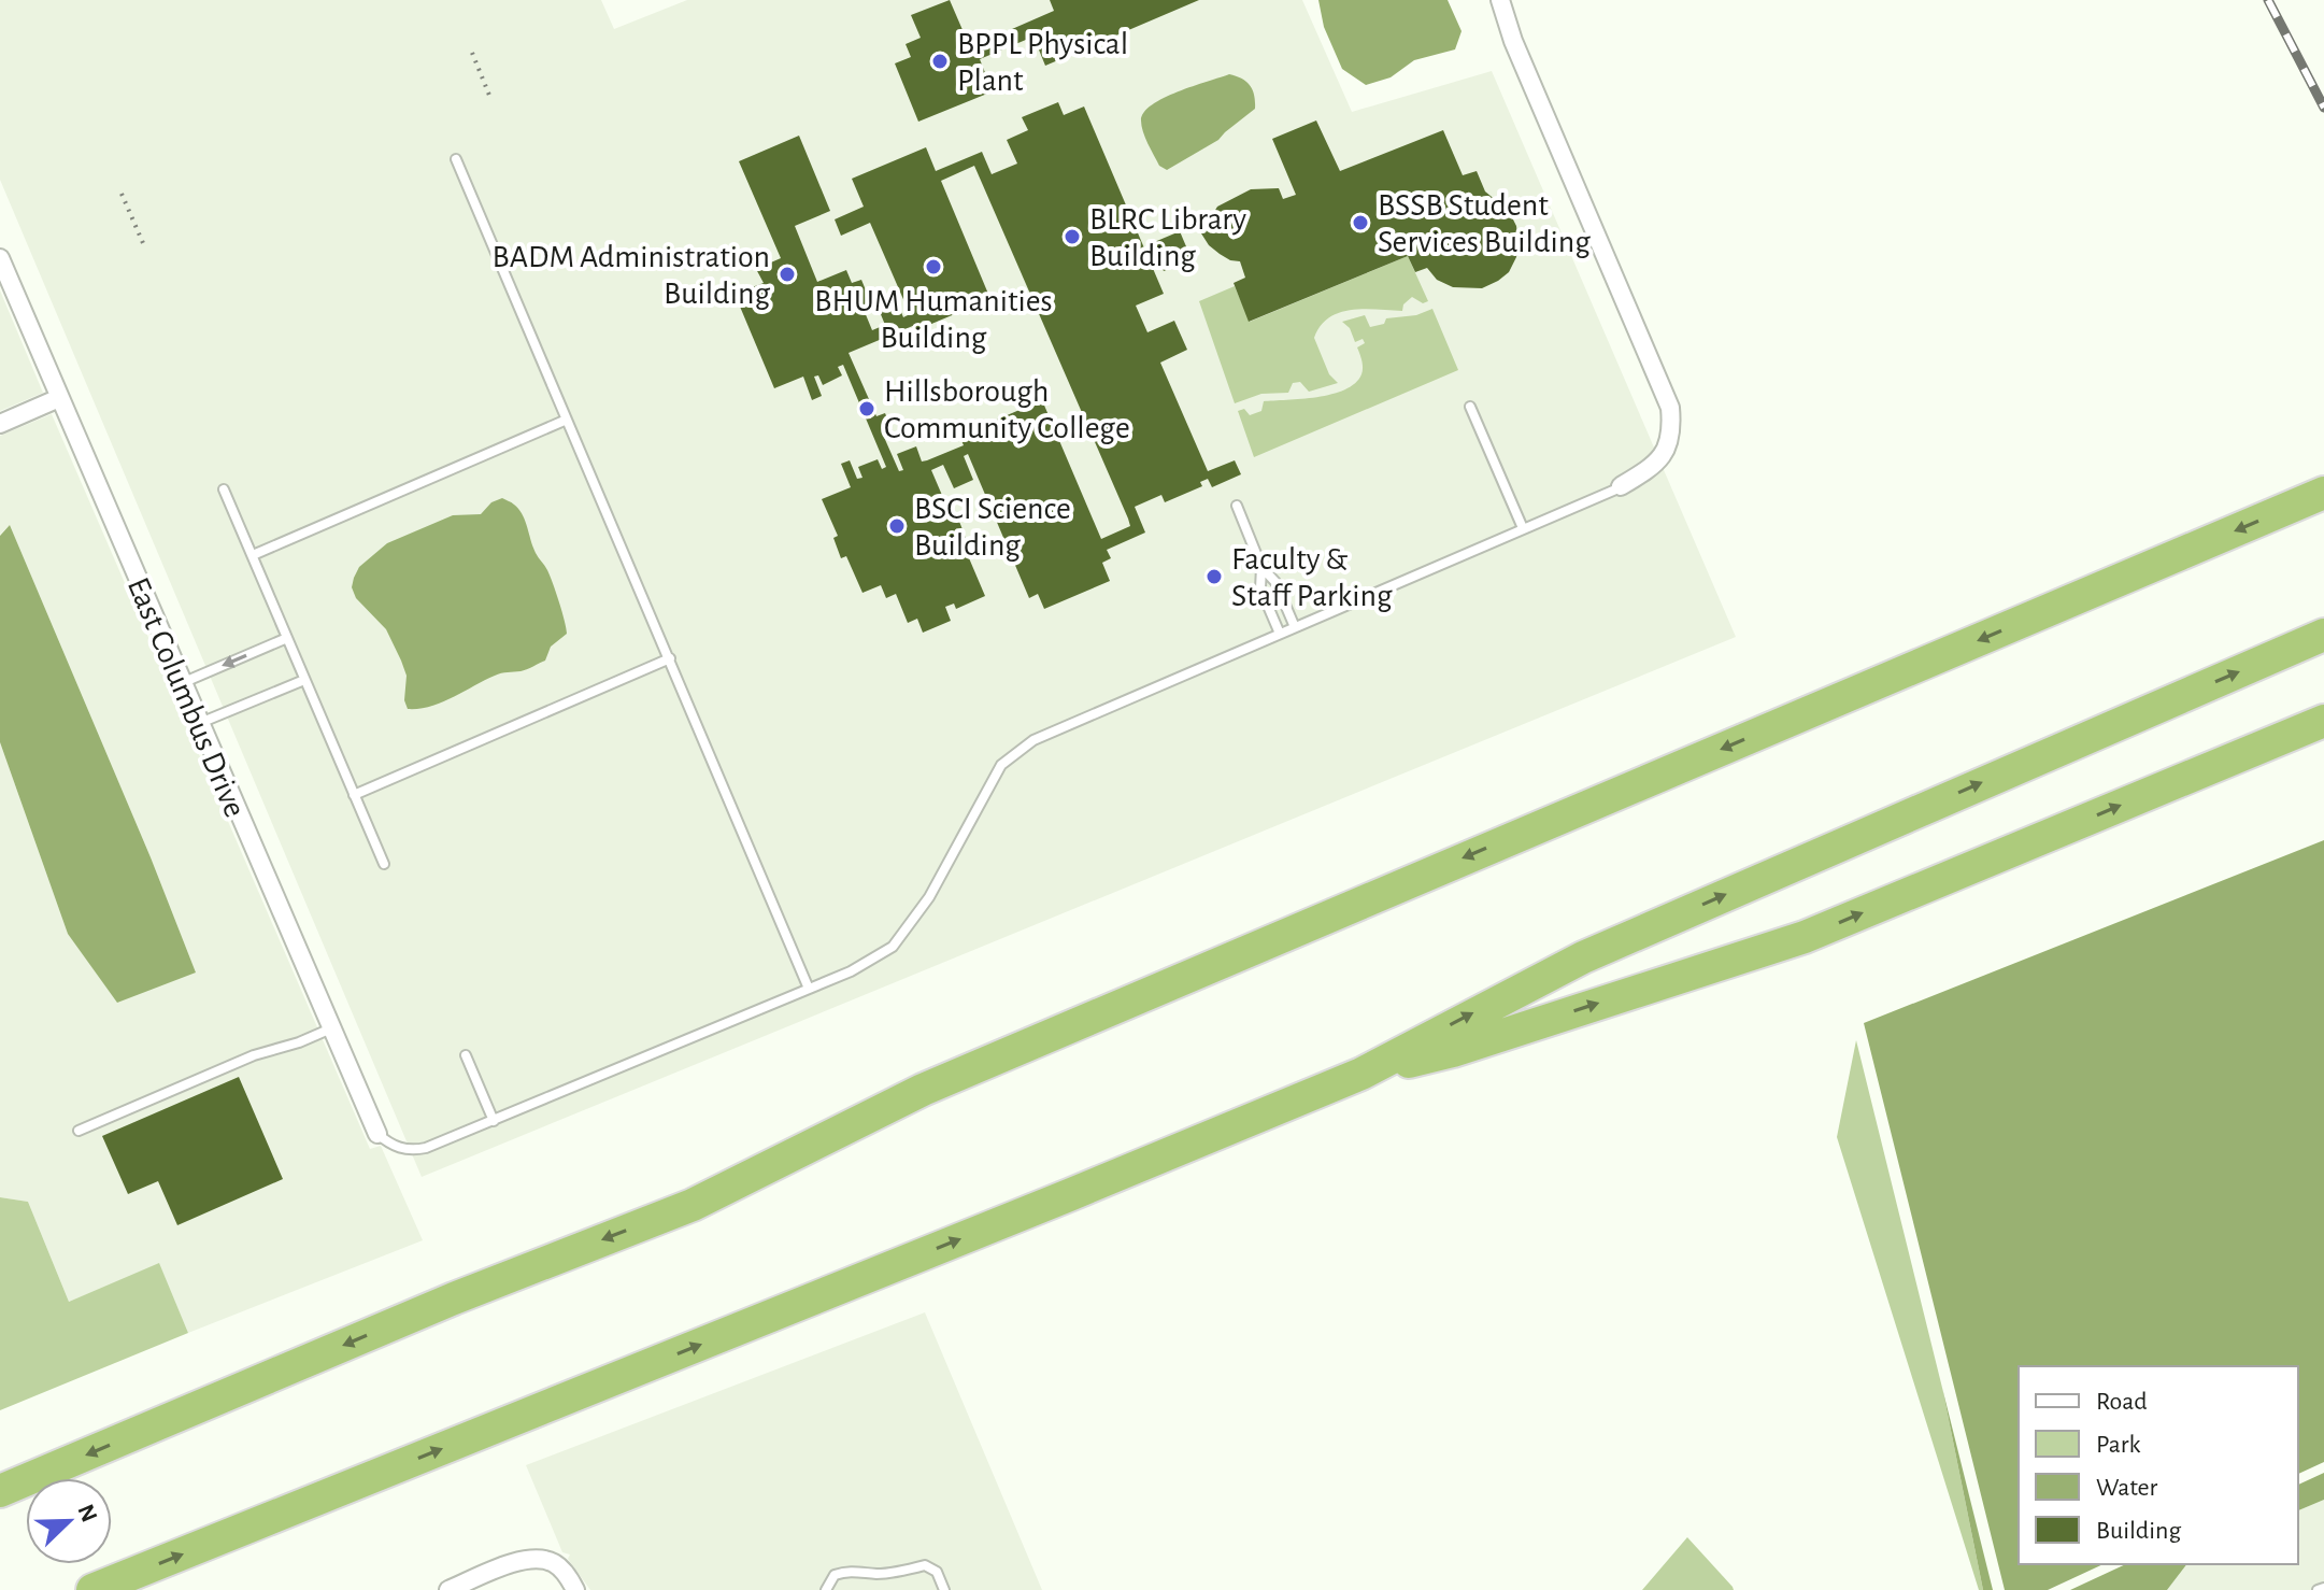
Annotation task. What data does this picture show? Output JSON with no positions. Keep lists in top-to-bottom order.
{
  "streets": {
    "street": ["East Columbus Drive"]
  },
  "places": [
    "BPPL Physical Plant",
    "BSSB Student Services Building",
    "BLRC Library Building",
    "BHUM Humanities Building",
    "BADM Administration Building",
    "Hillsborough Community College",
    "BSCI Science Building",
    "Faculty & Staff Parking"
  ],
  "legend": [
    "Road",
    "Park",
    "Water",
    "Building"
  ],
  "north": "top right"
}
